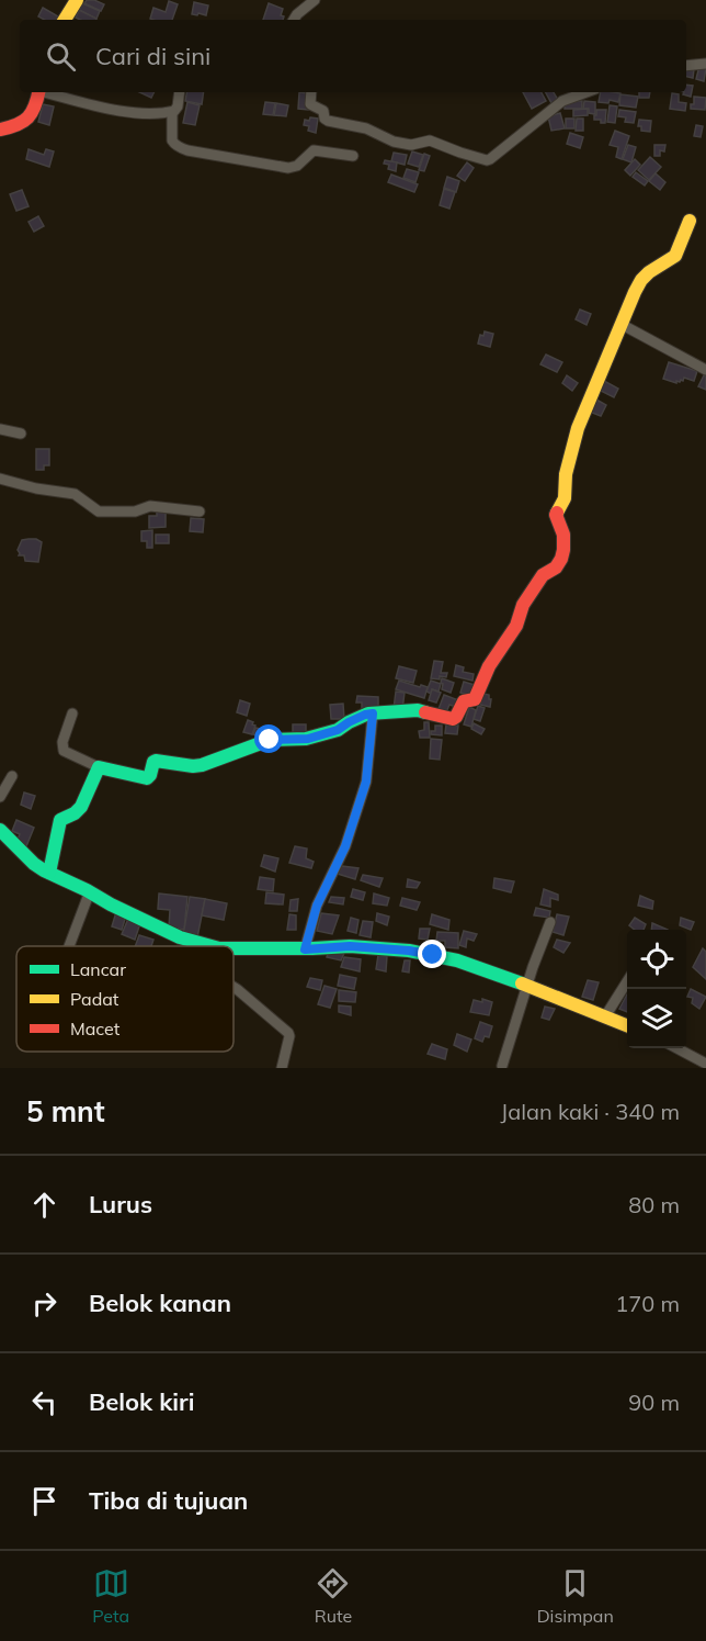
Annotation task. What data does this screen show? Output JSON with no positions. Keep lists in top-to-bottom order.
{
  "legend": ["Lancar", "Padat", "Macet"],
  "page": {
    "search": "Cari di sini",
    "heading": ["5 mnt", "Jalan kaki · 340 m"],
    "list": [
      ["Lurus", "80 m"],
      ["Belok kanan", "170 m"],
      ["Belok kiri", "90 m"],
      "Tiba di tujuan"
    ],
    "nav": ["Peta", "Rute", "Disimpan"]
  }
}
